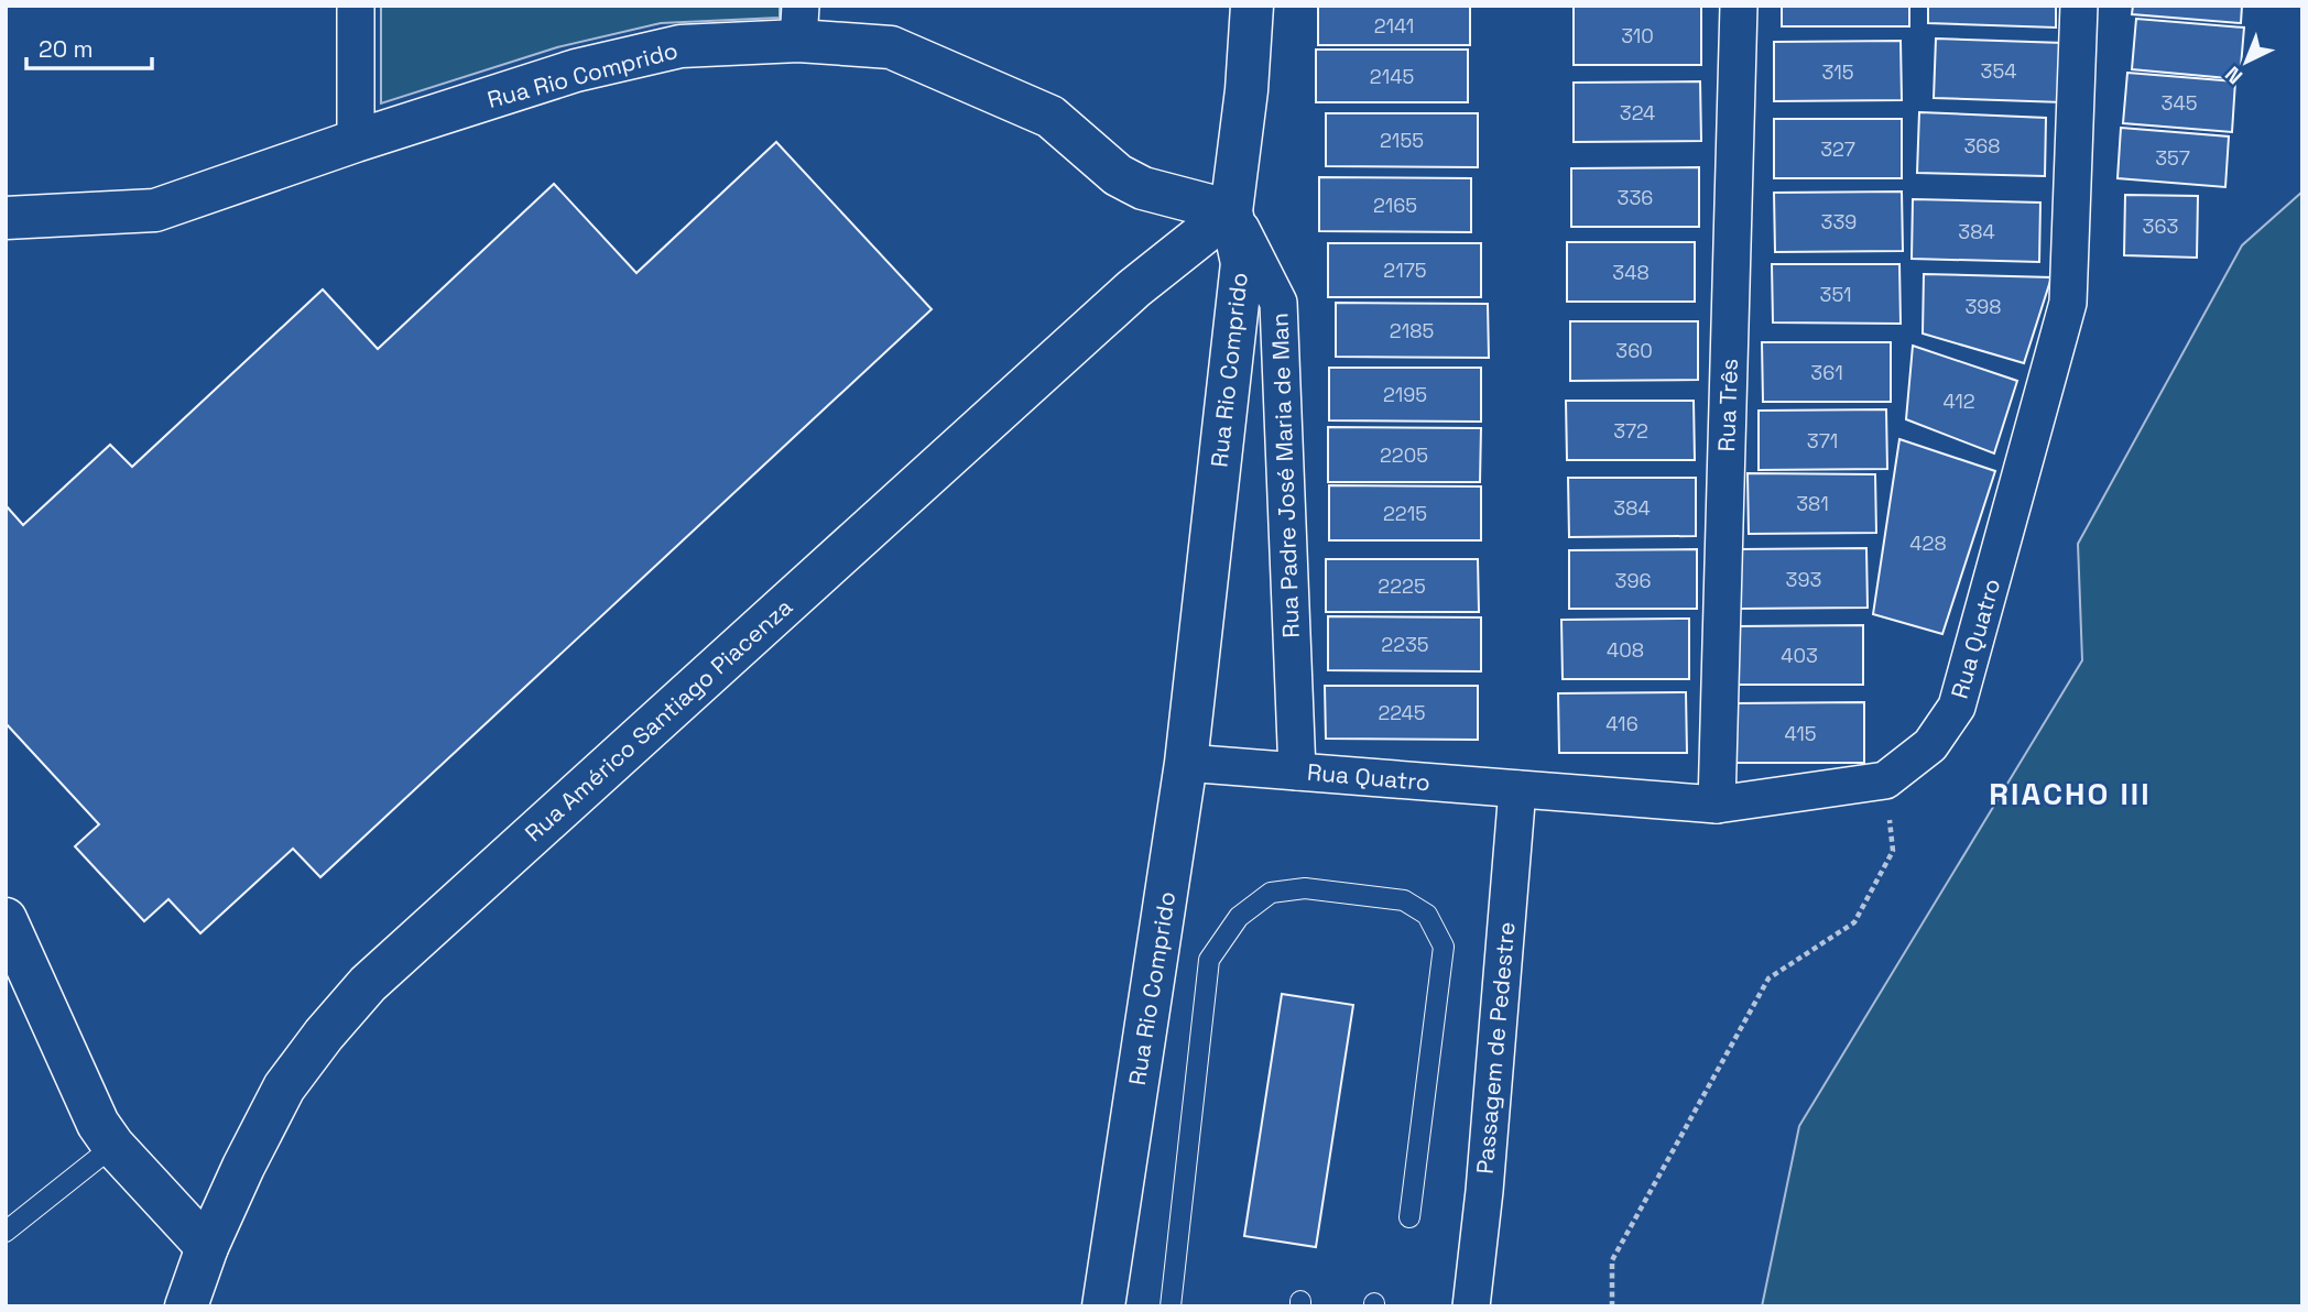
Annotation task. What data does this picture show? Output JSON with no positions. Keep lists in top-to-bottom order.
{
  "streets": {
    "street": [
      "Rua Rio Comprido",
      "Rua Três",
      "Rua Padre José Maria de Man",
      "Rua Quatro",
      "Rua Américo Santiago Piacenza",
      "Passagem de Pedestre"
    ]
  },
  "crossings": [
    ["Rua Rio Comprido", "Rua Padre José Maria de Man"],
    ["Rua Rio Comprido", "Rua Quatro"],
    ["Rua Rio Comprido", "Rua Américo Santiago Piacenza"],
    ["Rua Três", "Rua Quatro"],
    ["Rua Padre José Maria de Man", "Rua Quatro"],
    ["Rua Padre José Maria de Man", "Rua Américo Santiago Piacenza"],
    ["Rua Quatro", "Passagem de Pedestre"]
  ],
  "districts": ["RIACHO III"],
  "house_numbers": [
    "2141",
    "310",
    "354",
    "315",
    "2145",
    "345",
    "324",
    "2155",
    "368",
    "327",
    "357",
    "336",
    "2165",
    "339",
    "363",
    "384",
    "2175",
    "348",
    "351",
    "398",
    "2185",
    "360",
    "361",
    "2195",
    "412",
    "372",
    "371",
    "2205",
    "381",
    "384",
    "2215",
    "428",
    "393",
    "396",
    "2225",
    "2235",
    "408",
    "403",
    "2245",
    "416",
    "415"
  ],
  "scale_bar": "20 m",
  "north": "bottom left"
}
